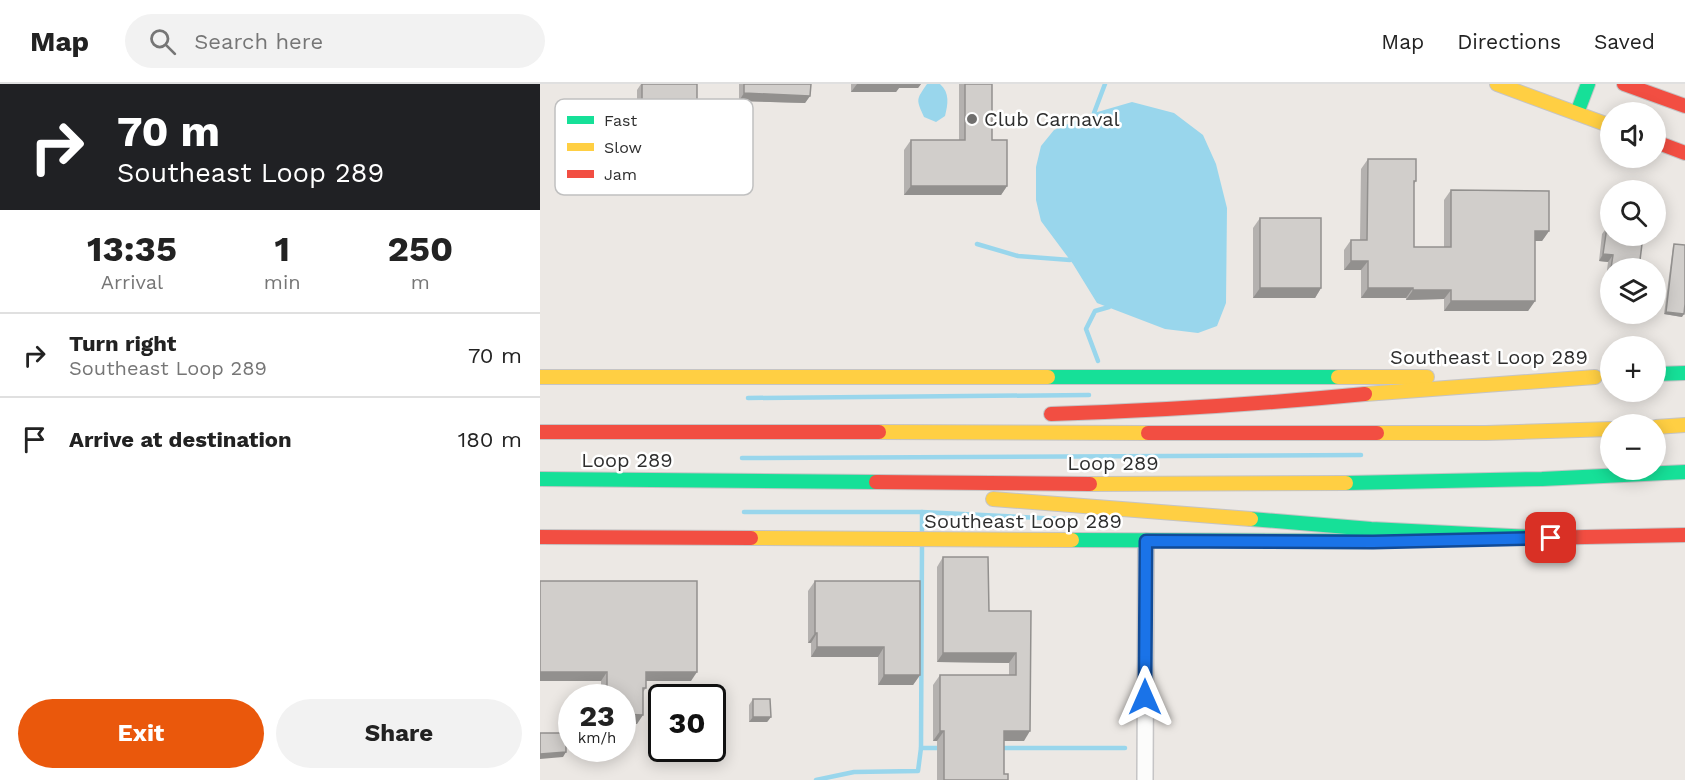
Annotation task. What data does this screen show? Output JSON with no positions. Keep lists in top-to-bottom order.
{
  "streets": {
    "main road": ["Southeast Loop 289", "Loop 289"]
  },
  "places": ["Club Carnaval"],
  "legend": ["Fast", "Slow", "Jam"],
  "page": {
    "header": "Map",
    "search": "Search here",
    "nav": ["Map", "Directions", "Saved"],
    "turn": ["70 m", "Southeast Loop 289"],
    "map_buttons": ["+", "−"],
    "eta": [
      "13:35",
      "Arrival",
      "1",
      "min",
      "250",
      "m"
    ],
    "list": [
      {
        "name": "Turn right",
        "note": "Southeast Loop 289",
        "value": "70 m"
      },
      {
        "name": "Arrive at destination",
        "value": "180 m"
      }
    ],
    "speed": "23 km/h",
    "limit": "30",
    "buttons": ["Exit", "Share"]
  }
}
